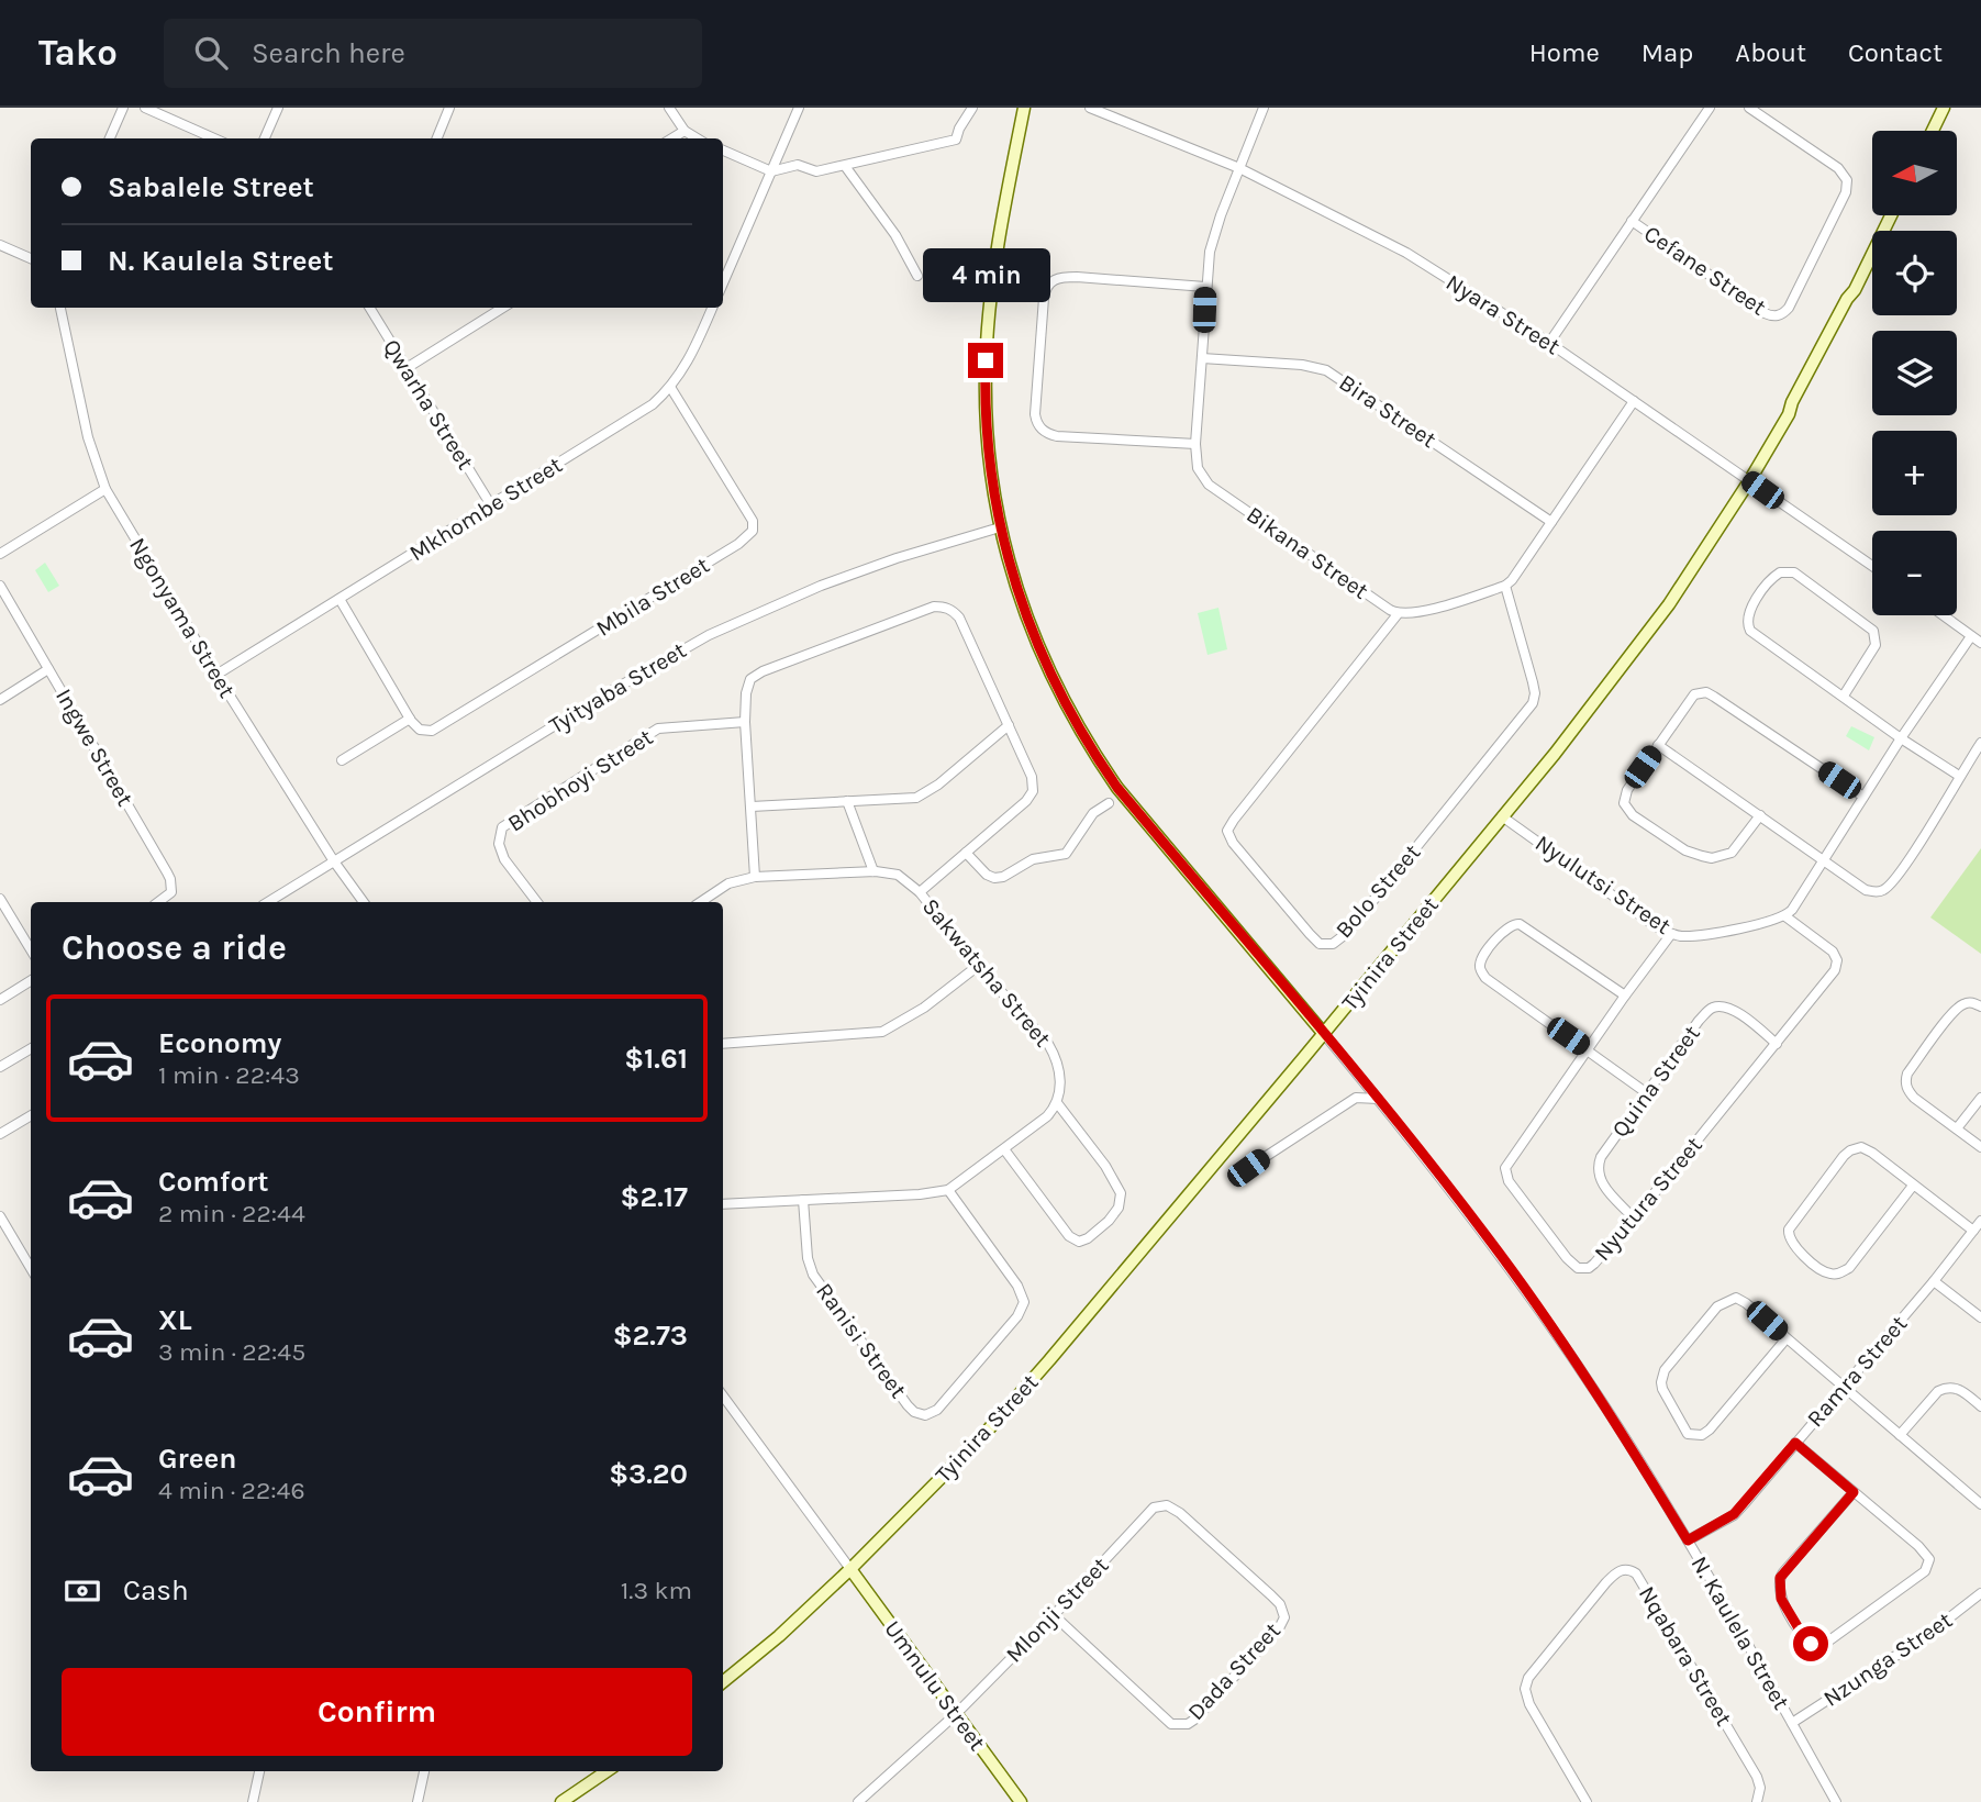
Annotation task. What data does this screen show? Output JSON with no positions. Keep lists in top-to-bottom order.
{
  "streets": {
    "street": [
      "Cefane Street",
      "Nyara Street",
      "Qwarha Street",
      "Bira Street",
      "Mkhombe Street",
      "Bikana Street",
      "Mbila Street",
      "Ngonyama Street",
      "Tyityaba Street",
      "Ingwe Street",
      "Bhobhoyi Street",
      "Nyulutsi Street",
      "Bolo Street",
      "Tyinira Street",
      "Sakwatsha Street",
      "Quina Street",
      "Nyutura Street",
      "Ranisi Street",
      "Ramra Street",
      "Mlonji Street",
      "N. Kaulela Street",
      "Nqabara Street",
      "Nzunga Street",
      "Dada Street",
      "Umnulu Street"
    ]
  },
  "crossings": [
    ["Nyara Street", "Bikana Street"],
    ["Nyara Street", "Tyinira Street"],
    ["Qwarha Street", "Mkhombe Street"],
    ["Bira Street", "Bikana Street"],
    ["Mkhombe Street", "Mbila Street"],
    ["Mkhombe Street", "Ngonyama Street"],
    ["Bikana Street", "Bolo Street"],
    ["Ngonyama Street", "Tyityaba Street"],
    ["Tyityaba Street", "N. Kaulela Street"],
    ["Nyulutsi Street", "Tyinira Street"],
    ["Nyulutsi Street", "Nyutura Street"],
    ["Tyinira Street", "N. Kaulela Street"],
    ["Tyinira Street", "Umnulu Street"],
    ["Quina Street", "Nyutura Street"],
    ["Ramra Street", "N. Kaulela Street"],
    ["Mlonji Street", "Dada Street"],
    ["Mlonji Street", "Umnulu Street"],
    ["N. Kaulela Street", "Nzunga Street"]
  ],
  "north": "left",
  "page": {
    "header": "Tako",
    "search": "Search here",
    "nav": [
      "Home",
      "Map",
      "About",
      "Contact"
    ],
    "map_buttons": ["+", "−"],
    "banner": ["Sabalele Street", "N. Kaulela Street"],
    "bubble": "4 min",
    "heading": "Choose a ride",
    "list": [
      {
        "name": "Economy",
        "note": "1 min · 22:43",
        "value": "$1.61"
      },
      {
        "name": "Comfort",
        "note": "2 min · 22:44",
        "value": "$2.17"
      },
      {
        "name": "XL",
        "note": "3 min · 22:45",
        "value": "$2.73"
      },
      {
        "name": "Green",
        "note": "4 min · 22:46",
        "value": "$3.20"
      }
    ],
    "pay": ["Cash", "1.3 km"],
    "buttons": "Confirm"
  }
}
